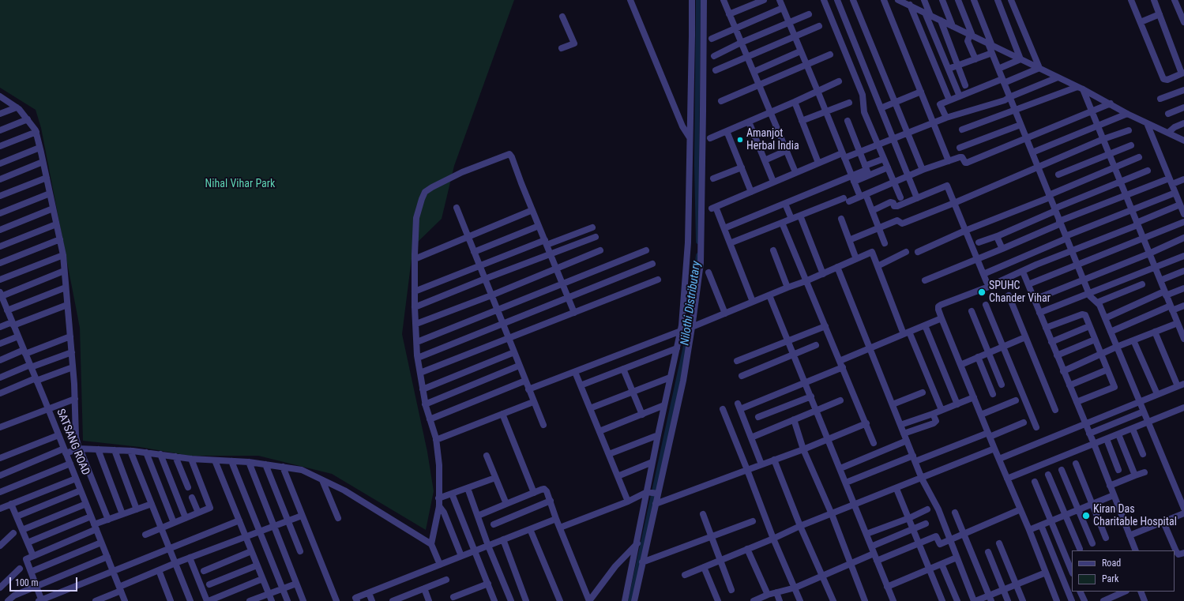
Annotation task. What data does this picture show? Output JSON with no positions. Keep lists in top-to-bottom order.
{
  "streets": {
    "street": ["SATSANG ROAD"]
  },
  "water": ["Nilothi Distributary"],
  "parks": ["Nihal Vihar Park"],
  "places": ["Amanjot Herbal India", "SPUHC Chander Vihar", "Kiran Das Charitable Hospital"],
  "legend": ["Road", "Park"],
  "scale_bar": "100 m"
}
